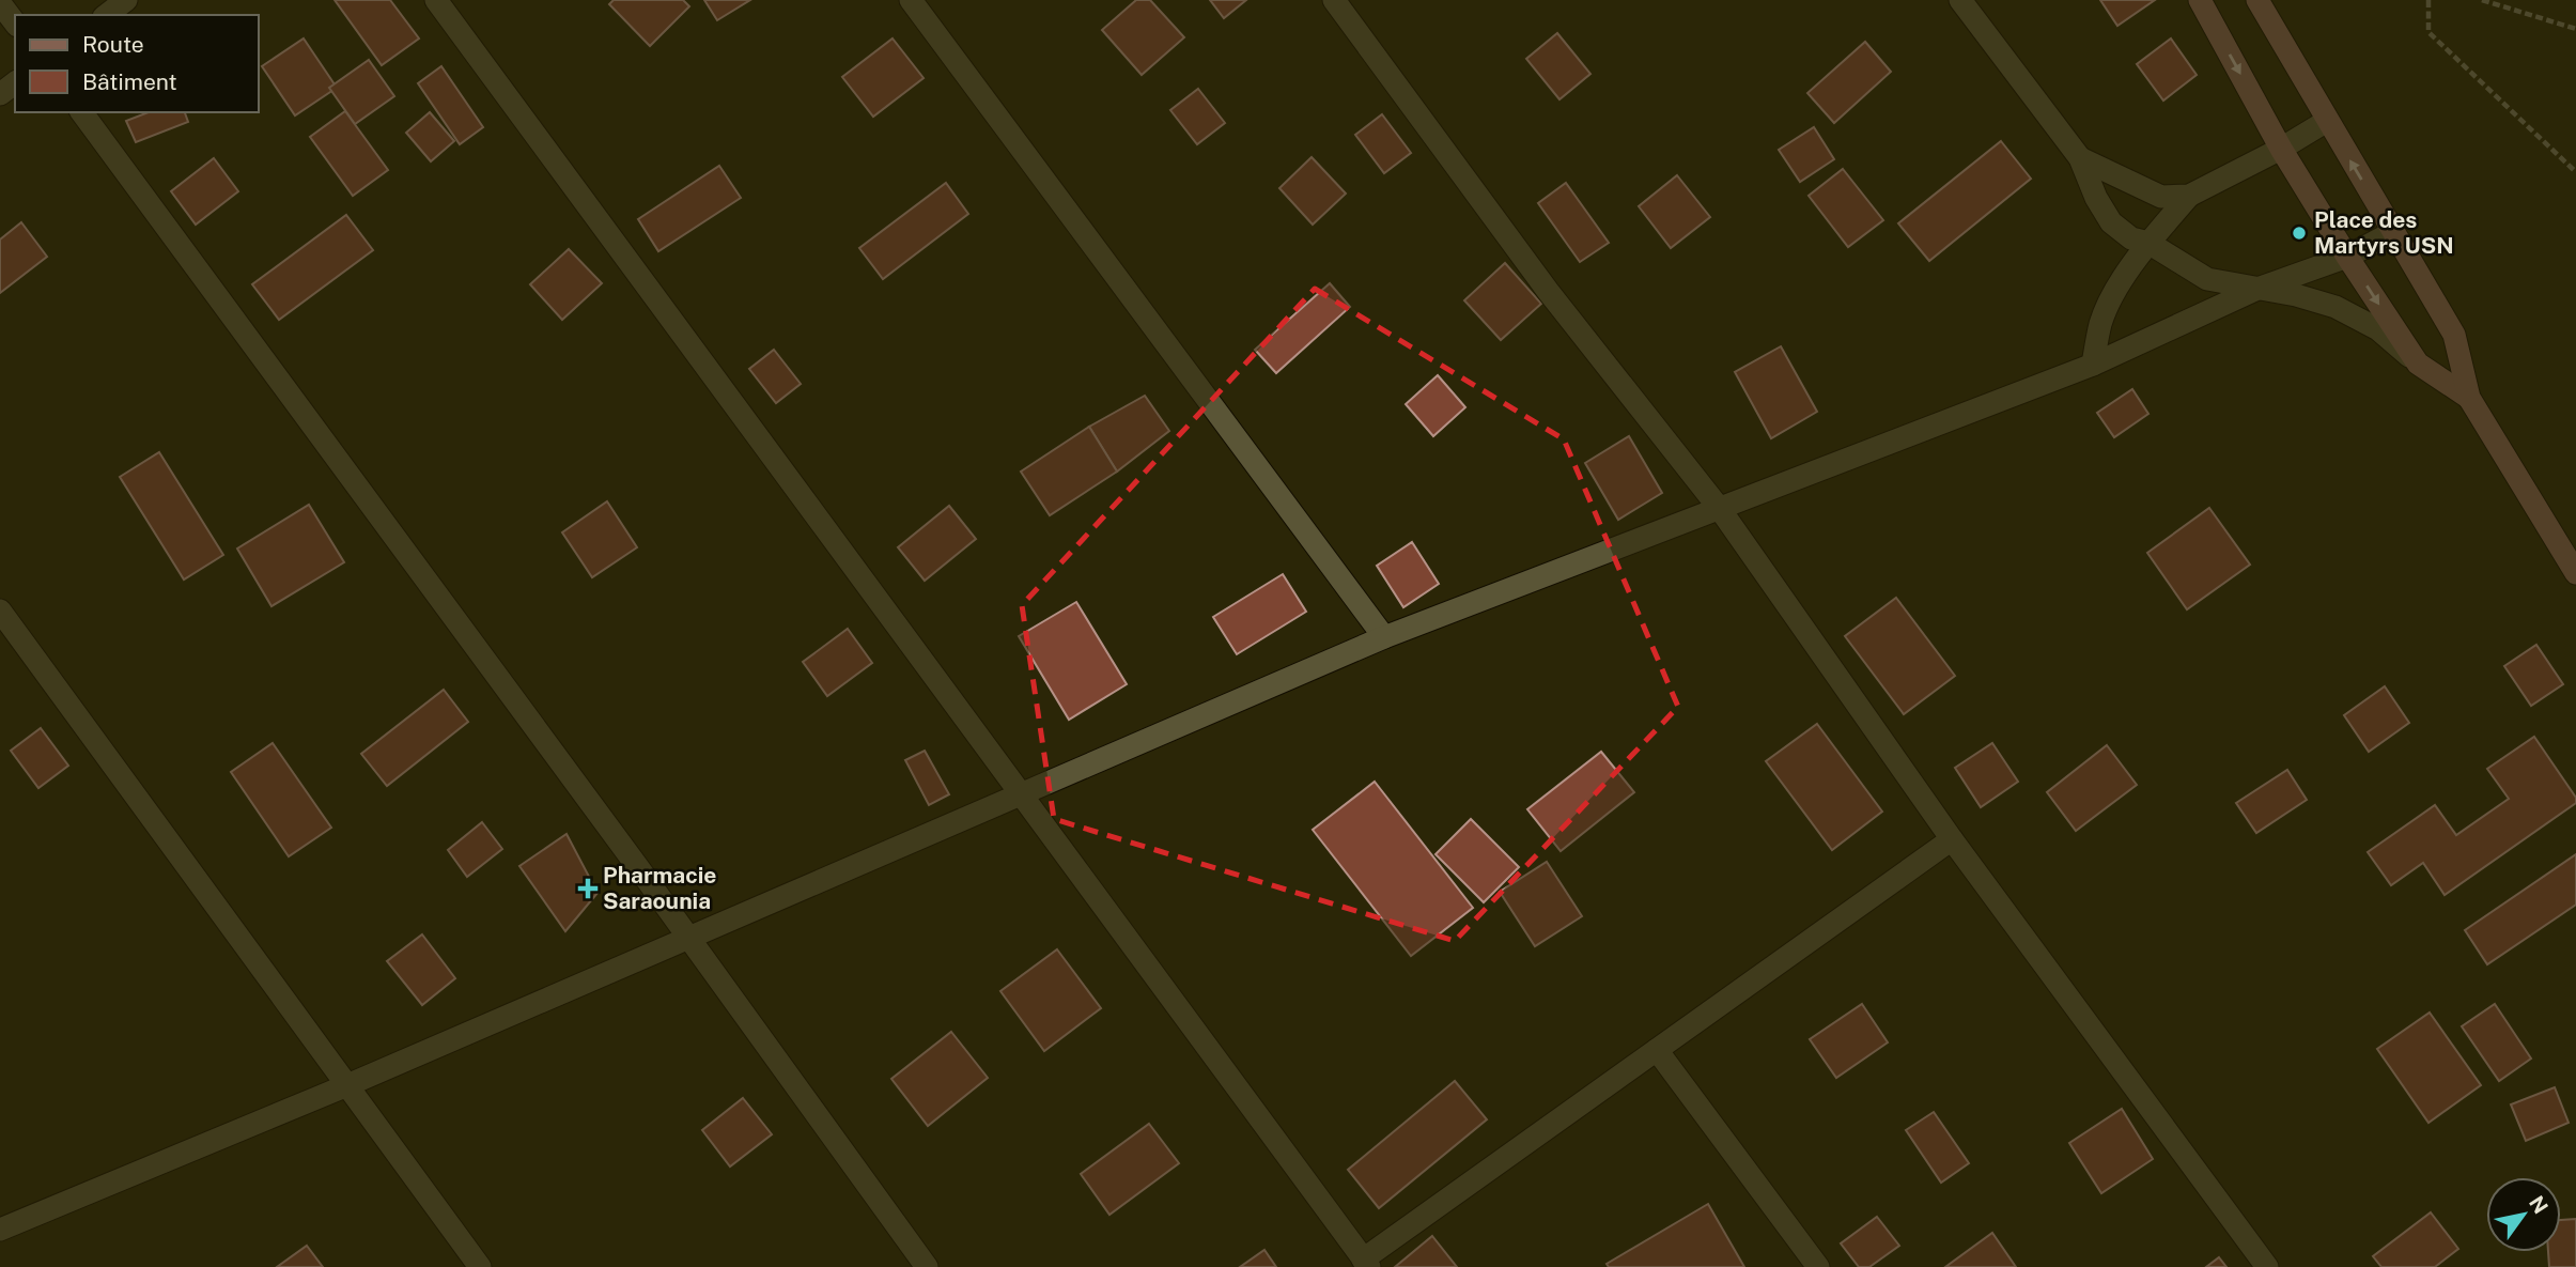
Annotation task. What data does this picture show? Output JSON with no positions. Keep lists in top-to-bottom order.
{
  "places": {
    "other": ["Place des Martyrs USN"],
    "health": ["Pharmacie Saraounia"]
  },
  "legend": ["Route", "Bâtiment"],
  "north": "top right"
}
